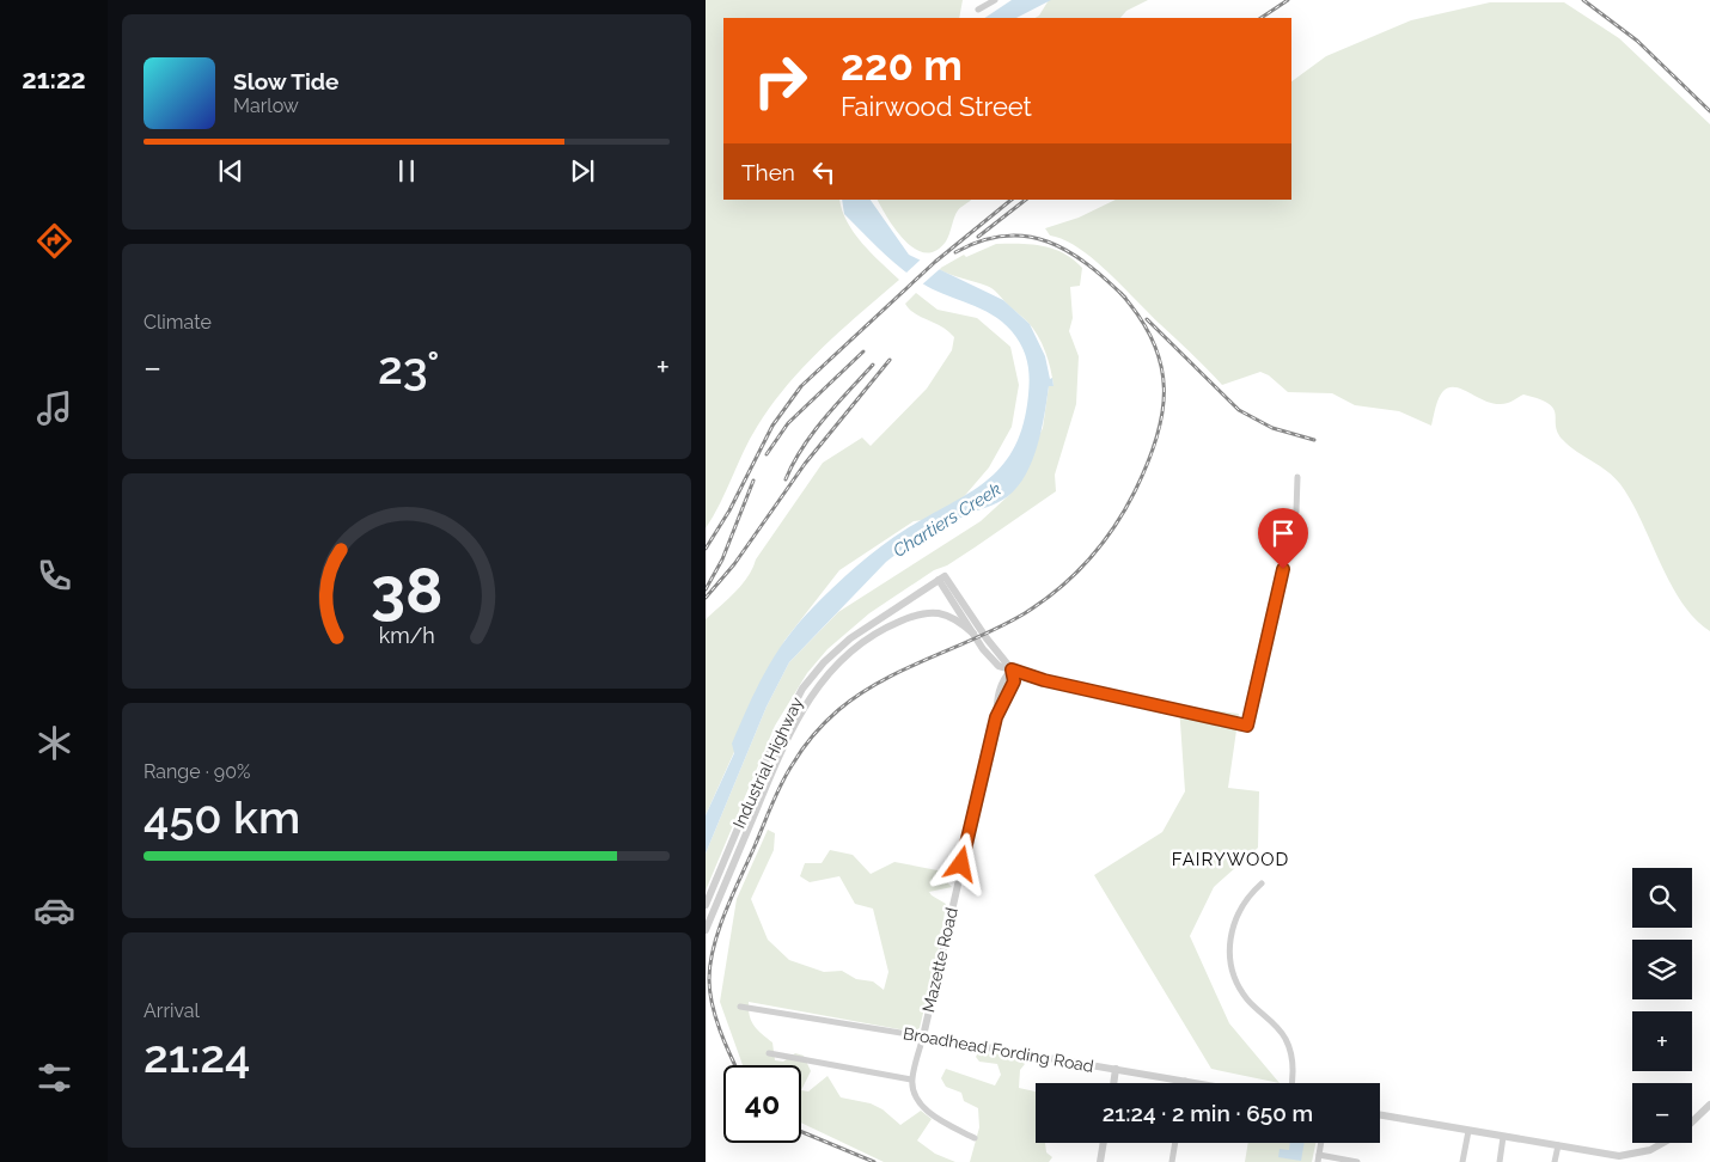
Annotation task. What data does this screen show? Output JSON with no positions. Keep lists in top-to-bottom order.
{
  "streets": {
    "street": ["Industrial Highway", "Mazette Road", "Broadhead Fording Road"]
  },
  "crossings": [
    ["Mazette Road", "Broadhead Fording Road"]
  ],
  "districts": ["FAIRYWOOD"],
  "water": ["Chartiers Creek"],
  "page": {
    "tabs": "21:22",
    "turn": ["220 m", "Fairwood Street"],
    "song": ["Slow Tide", "Marlow"],
    "then": "Then",
    "tile": [
      "Climate",
      ["Range · 90%", "450 km"],
      ["Arrival", "21:24"]
    ],
    "heat": ["−", "23°", "+"],
    "map_buttons": ["+", "−"],
    "limit": "40",
    "trip": "21:24 · 2 min · 650 m",
    "gauge": ["38", "km/h"]
  }
}
